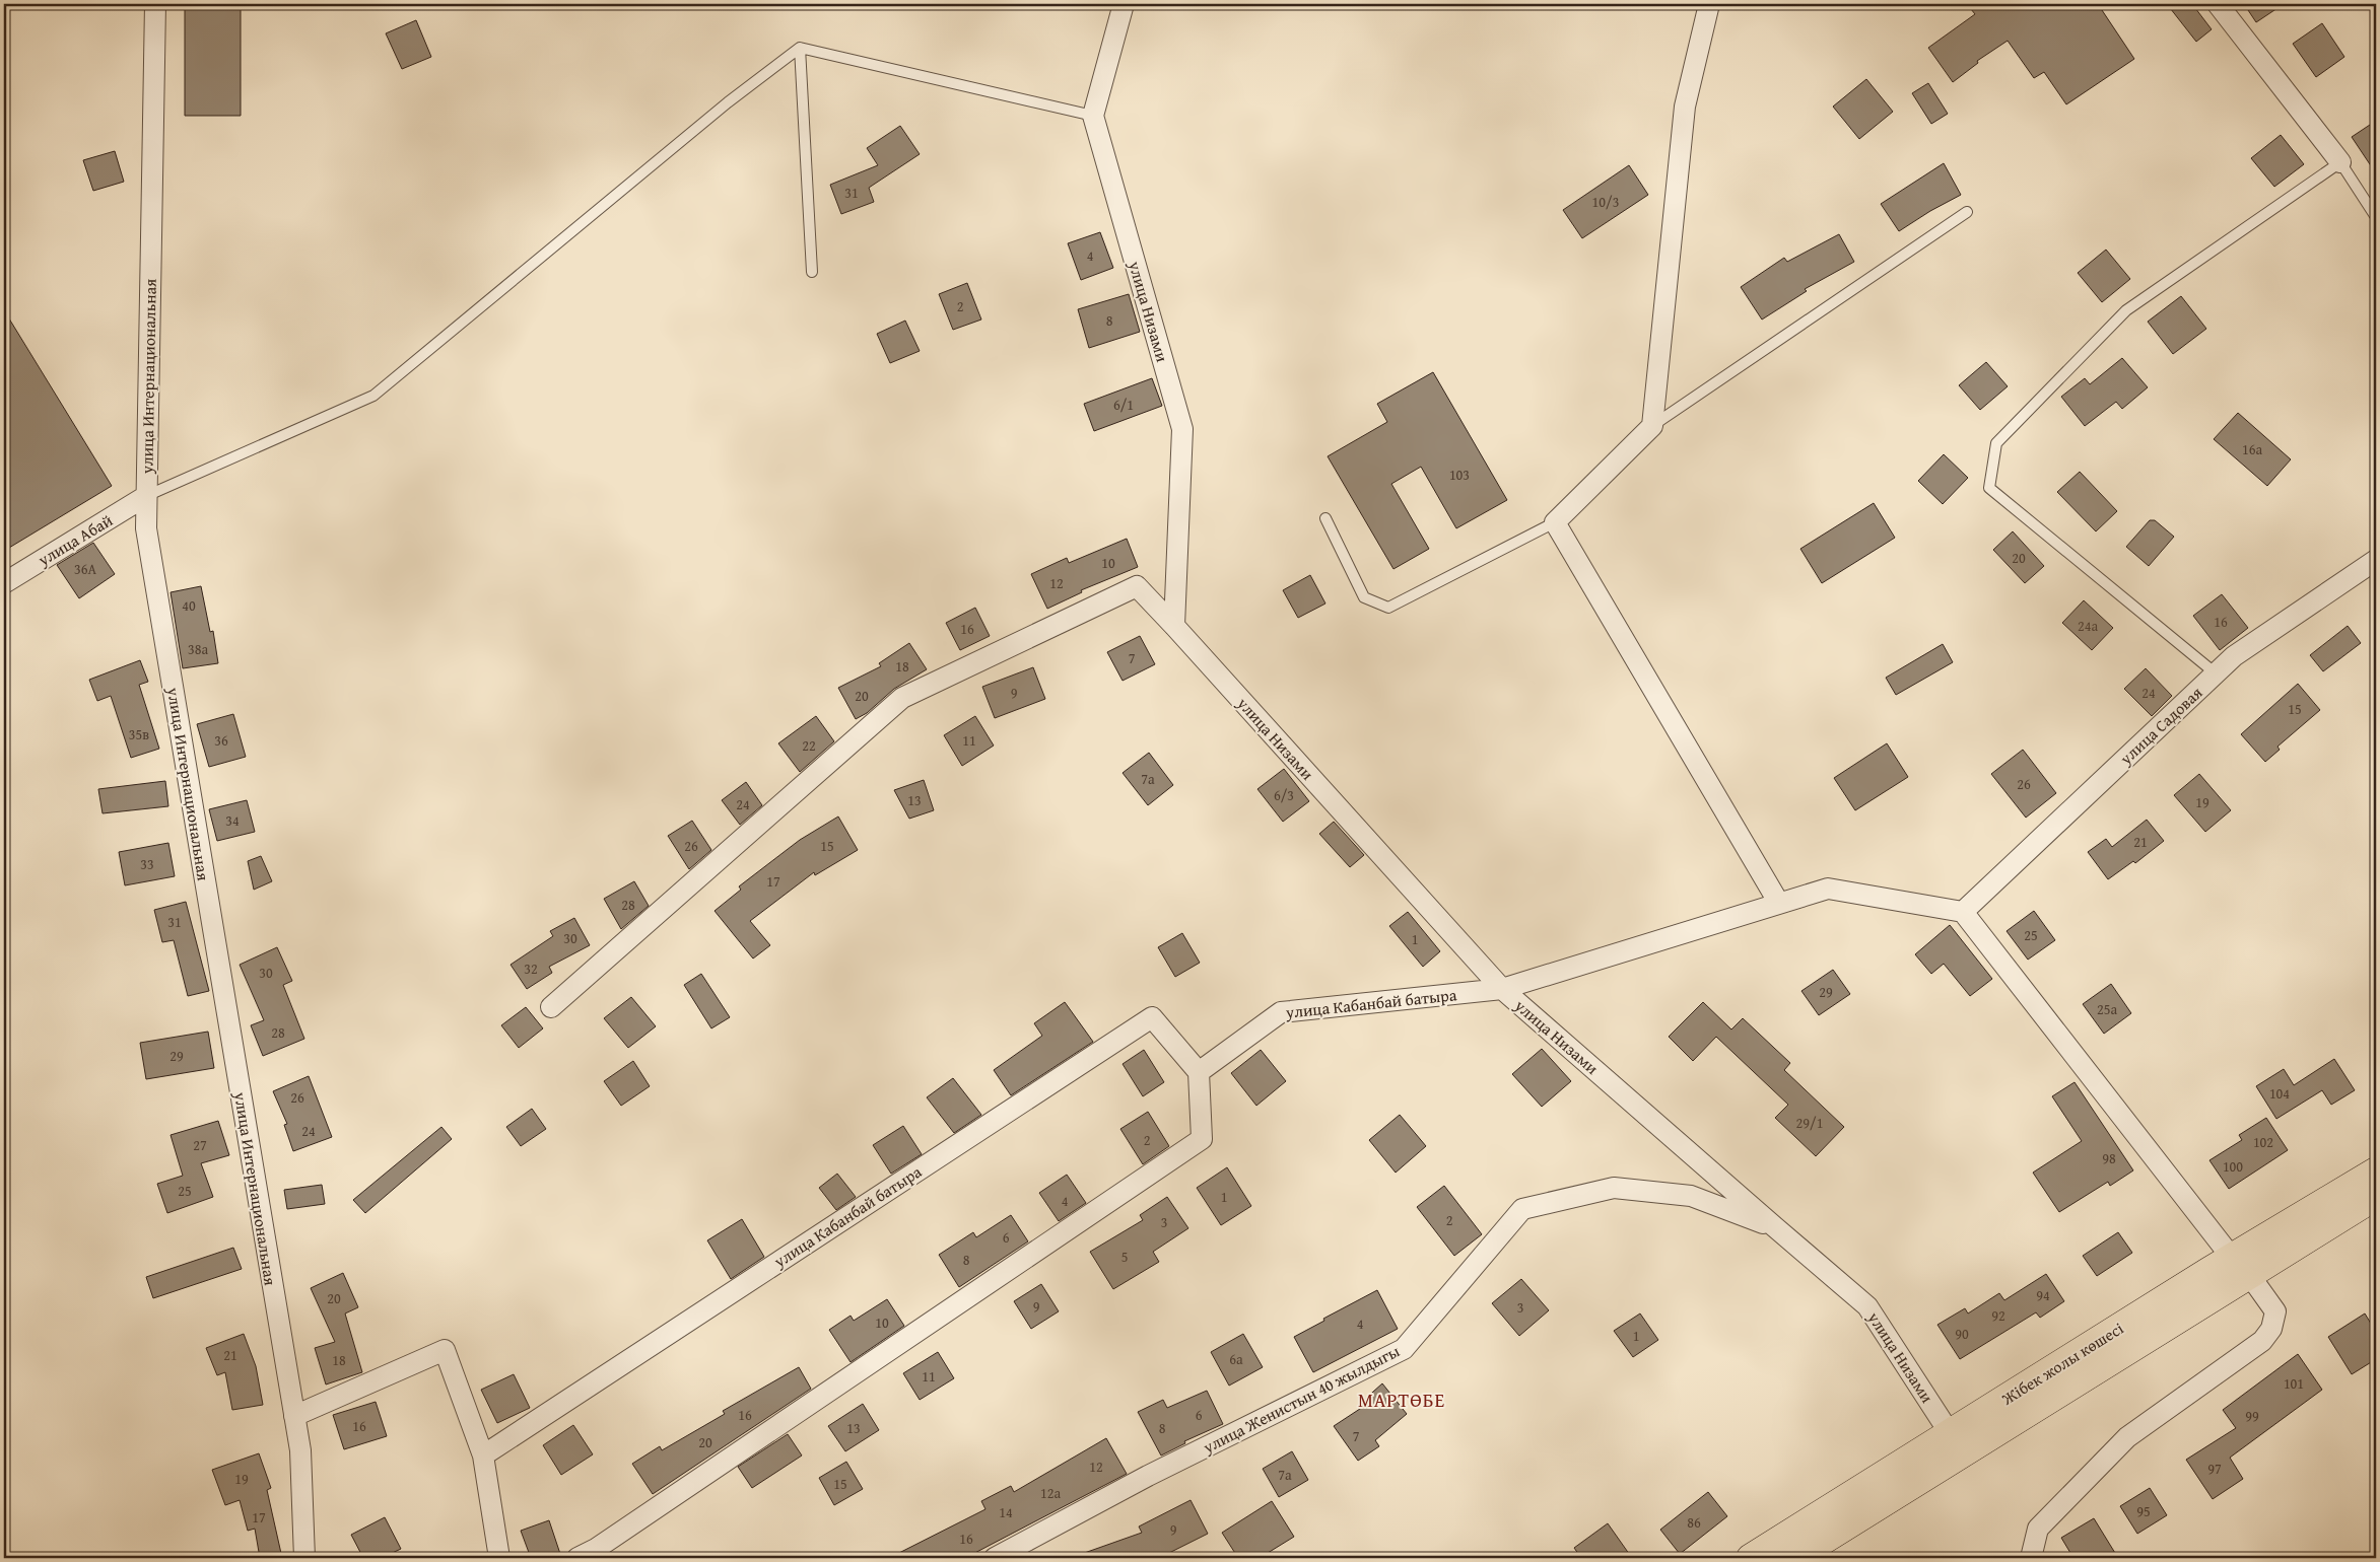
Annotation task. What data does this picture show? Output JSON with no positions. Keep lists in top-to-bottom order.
{
  "streets": {
    "main road": ["Жібек жолы көшесі"],
    "street": [
      "улица Низами",
      "улица Интернациональная",
      "улица Абай",
      "улица Садовая",
      "улица Кабанбай батыра",
      "улица Женистын 40 жылдыгы"
    ]
  },
  "crossings": [
    ["улица Низами", "улица Кабанбай батыра"],
    ["улица Низами", "Жібек жолы көшесі"],
    ["улица Низами", "улица Женистын 40 жылдыгы"],
    ["улица Интернациональная", "улица Абай"],
    ["улица Садовая", "улица Кабанбай батыра"]
  ],
  "districts": ["МАРТӨБЕ"],
  "house_numbers": [
    "31",
    "10/3",
    "4",
    "2",
    "8",
    "6/1",
    "16а",
    "103",
    "20",
    "10",
    "36А",
    "12",
    "40",
    "16",
    "24а",
    "16",
    "38а",
    "7",
    "18",
    "9",
    "24",
    "20",
    "15",
    "35в",
    "36",
    "11",
    "22",
    "7а",
    "26",
    "6/3",
    "13",
    "19",
    "24",
    "34",
    "21",
    "26",
    "15",
    "33",
    "17",
    "28",
    "31",
    "25",
    "30",
    "1",
    "32",
    "30",
    "29",
    "25а",
    "28",
    "29",
    "104",
    "26",
    "29/1",
    "24",
    "2",
    "102",
    "27",
    "98",
    "100",
    "25",
    "1",
    "4",
    "2",
    "3",
    "6",
    "5",
    "8",
    "94",
    "20",
    "9",
    "3",
    "92",
    "10",
    "4",
    "90",
    "1",
    "21",
    "6а",
    "18",
    "11",
    "101",
    "16",
    "6",
    "99",
    "16",
    "13",
    "8",
    "7",
    "20",
    "12",
    "97",
    "7а",
    "19",
    "15",
    "12а",
    "95",
    "14",
    "17",
    "86",
    "9",
    "16"
  ]
}
